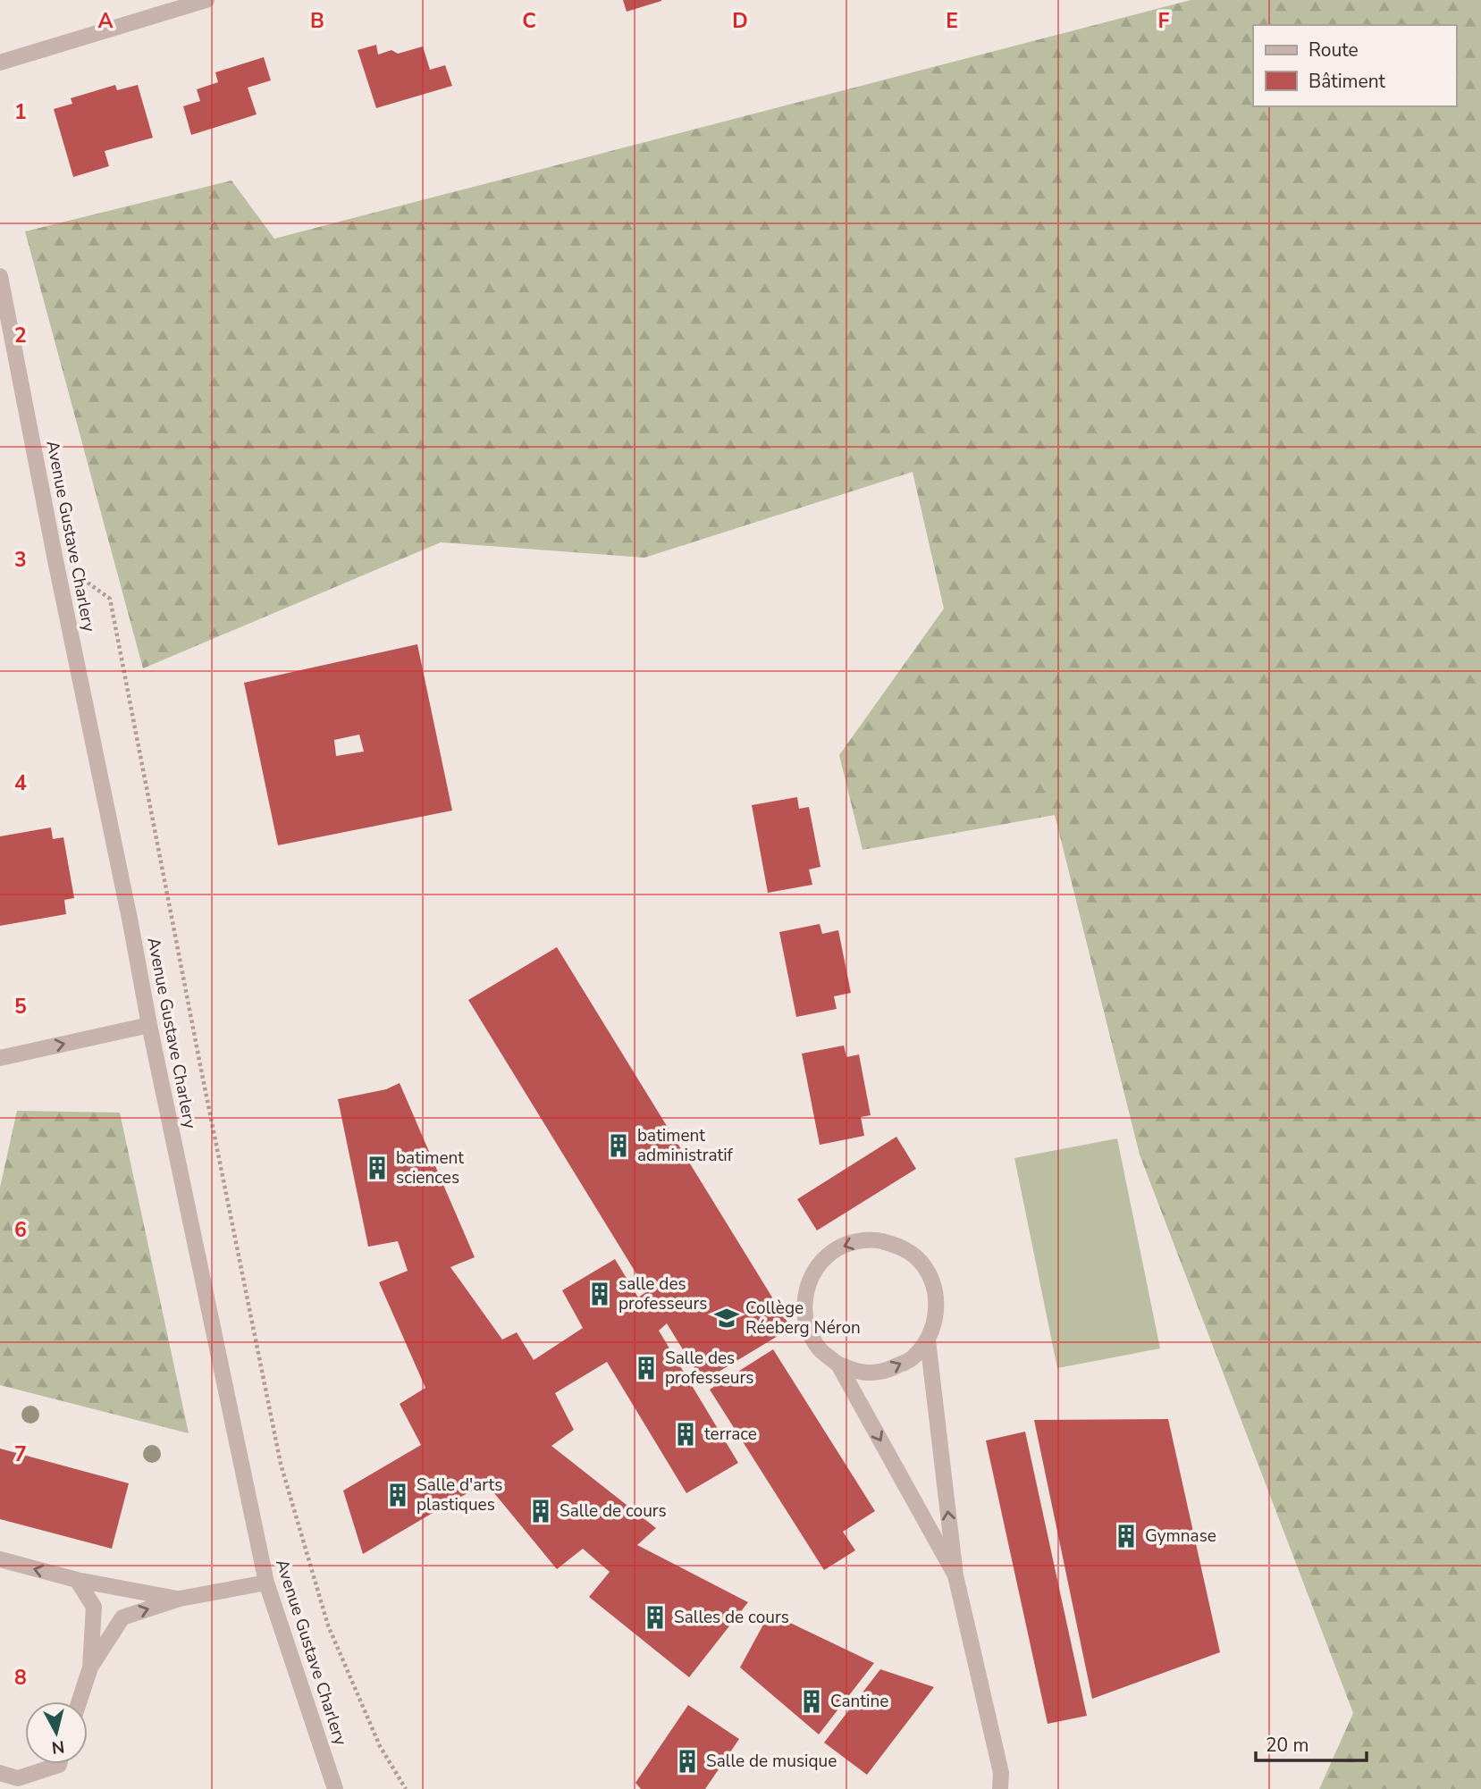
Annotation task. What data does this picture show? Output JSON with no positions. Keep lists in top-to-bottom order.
{
  "streets": {
    "street": ["Avenue Gustave Charlery"]
  },
  "places": {
    "building": [
      "batiment administratif",
      "batiment sciences",
      "salle des professeurs",
      "Salle des professeurs",
      "terrace",
      "Salle d'arts plastiques",
      "Salle de cours",
      "Gymnase",
      "Salles de cours",
      "Cantine",
      "Salle de musique"
    ],
    "school or university": ["Collège Réeberg Néron"]
  },
  "legend": ["Route", "Bâtiment"],
  "scale_bar": "20 m",
  "north": "bottom",
  "grid": {
    "columns": [
      "A",
      "B",
      "C",
      "D",
      "E",
      "F"
    ],
    "rows": [
      "1",
      "2",
      "3",
      "4",
      "5",
      "6",
      "7",
      "8"
    ]
  }
}
